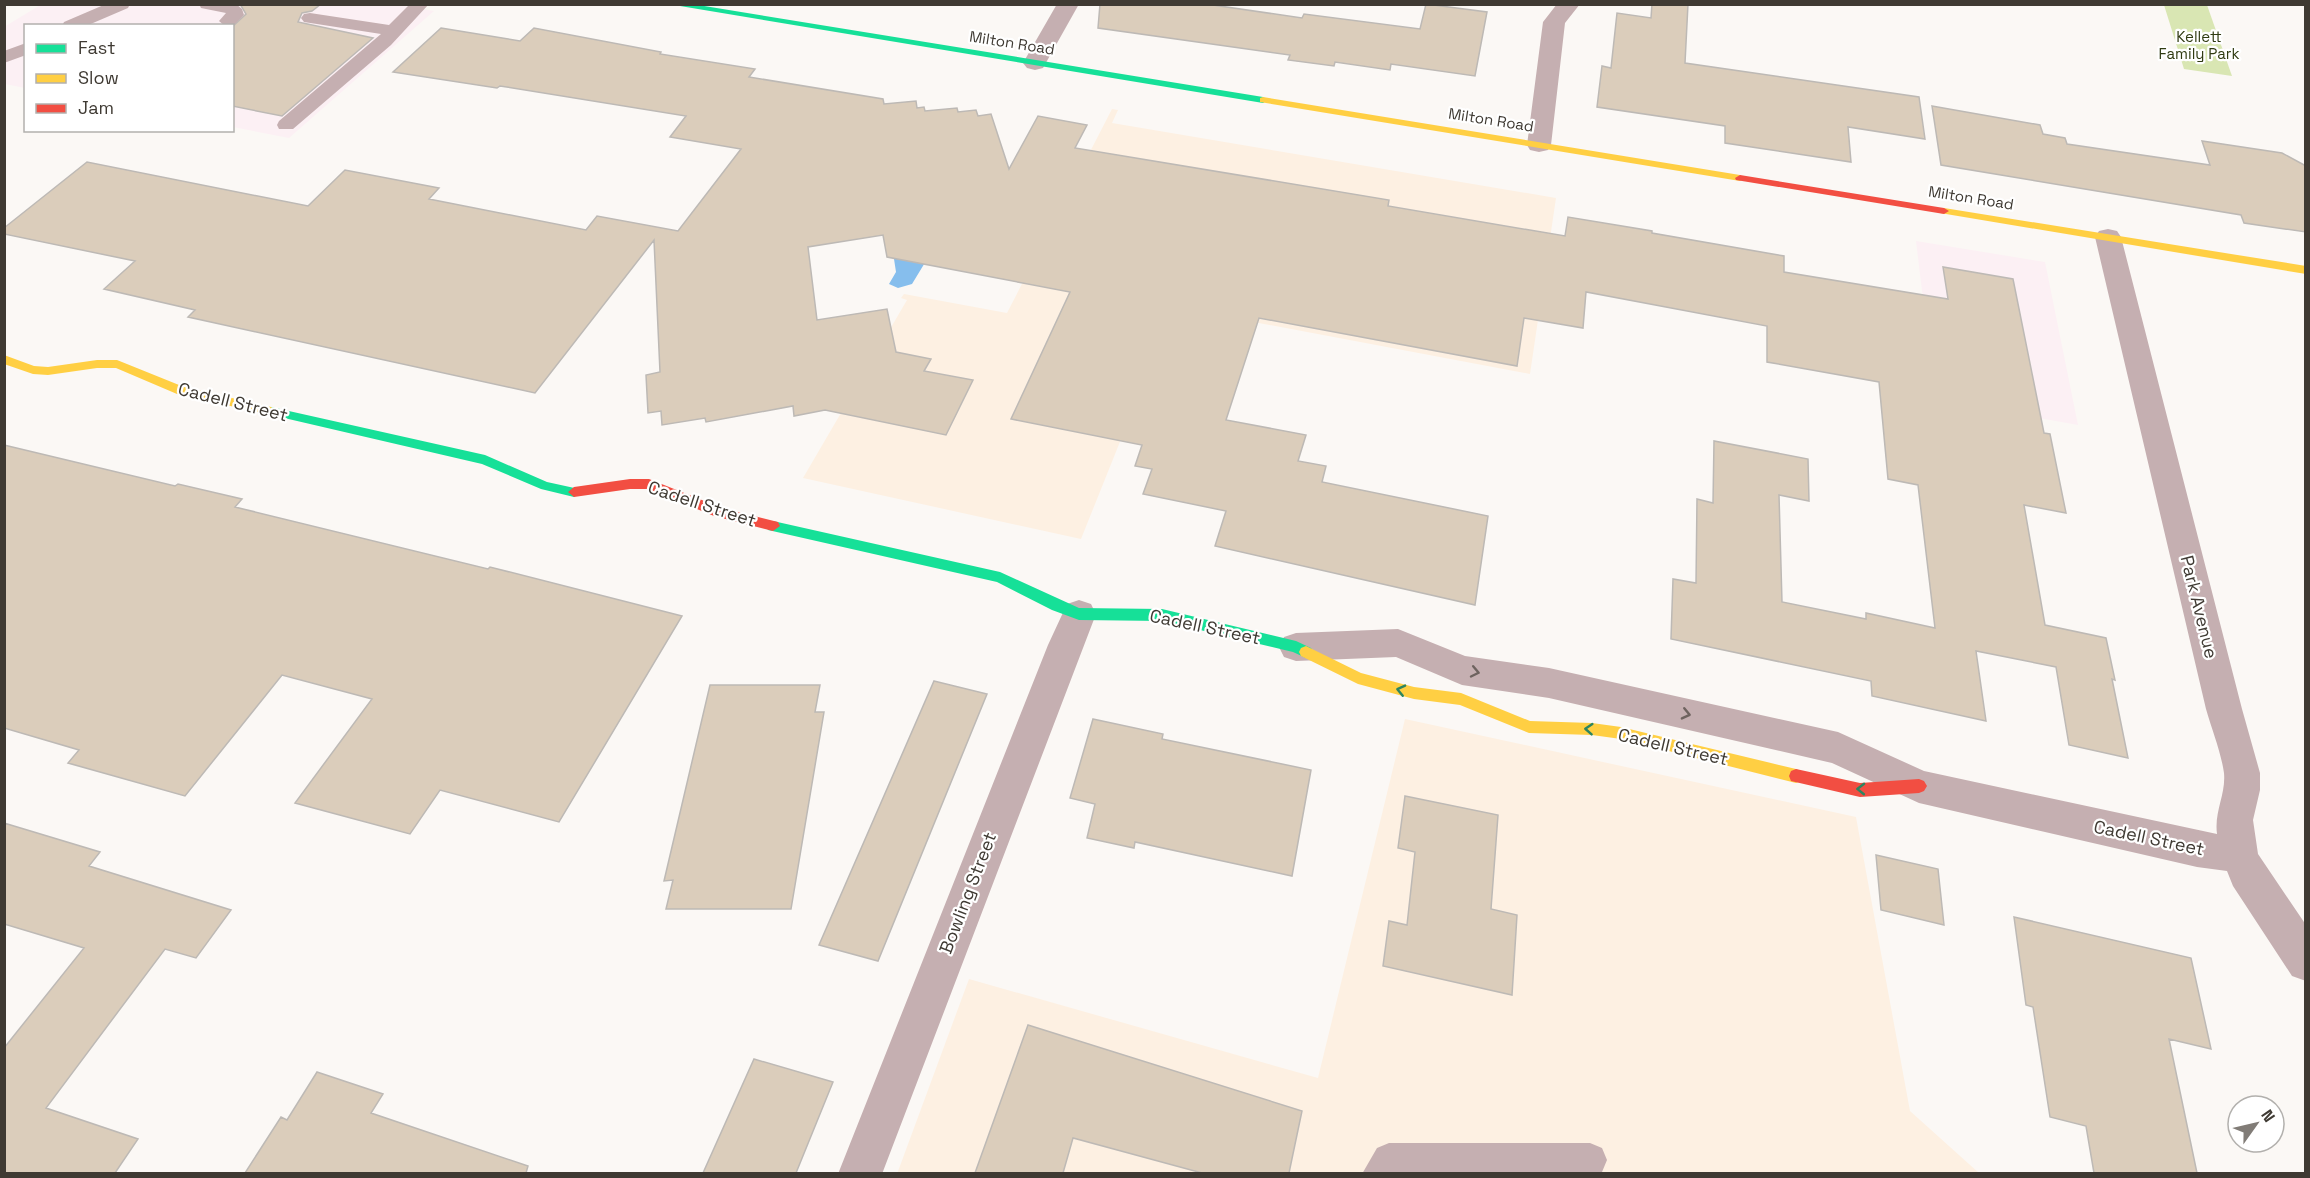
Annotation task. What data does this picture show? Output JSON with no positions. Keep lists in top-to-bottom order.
{
  "streets": {
    "main road": ["Milton Road", "Cadell Street"],
    "street": ["Park Avenue", "Bowling Street"]
  },
  "crossings": [
    ["Milton Road", "Park Avenue"],
    ["Cadell Street", "Park Avenue"],
    ["Cadell Street", "Bowling Street"]
  ],
  "parks": ["Kellett Family Park"],
  "legend": ["Fast", "Slow", "Jam"],
  "north": "top right"
}
